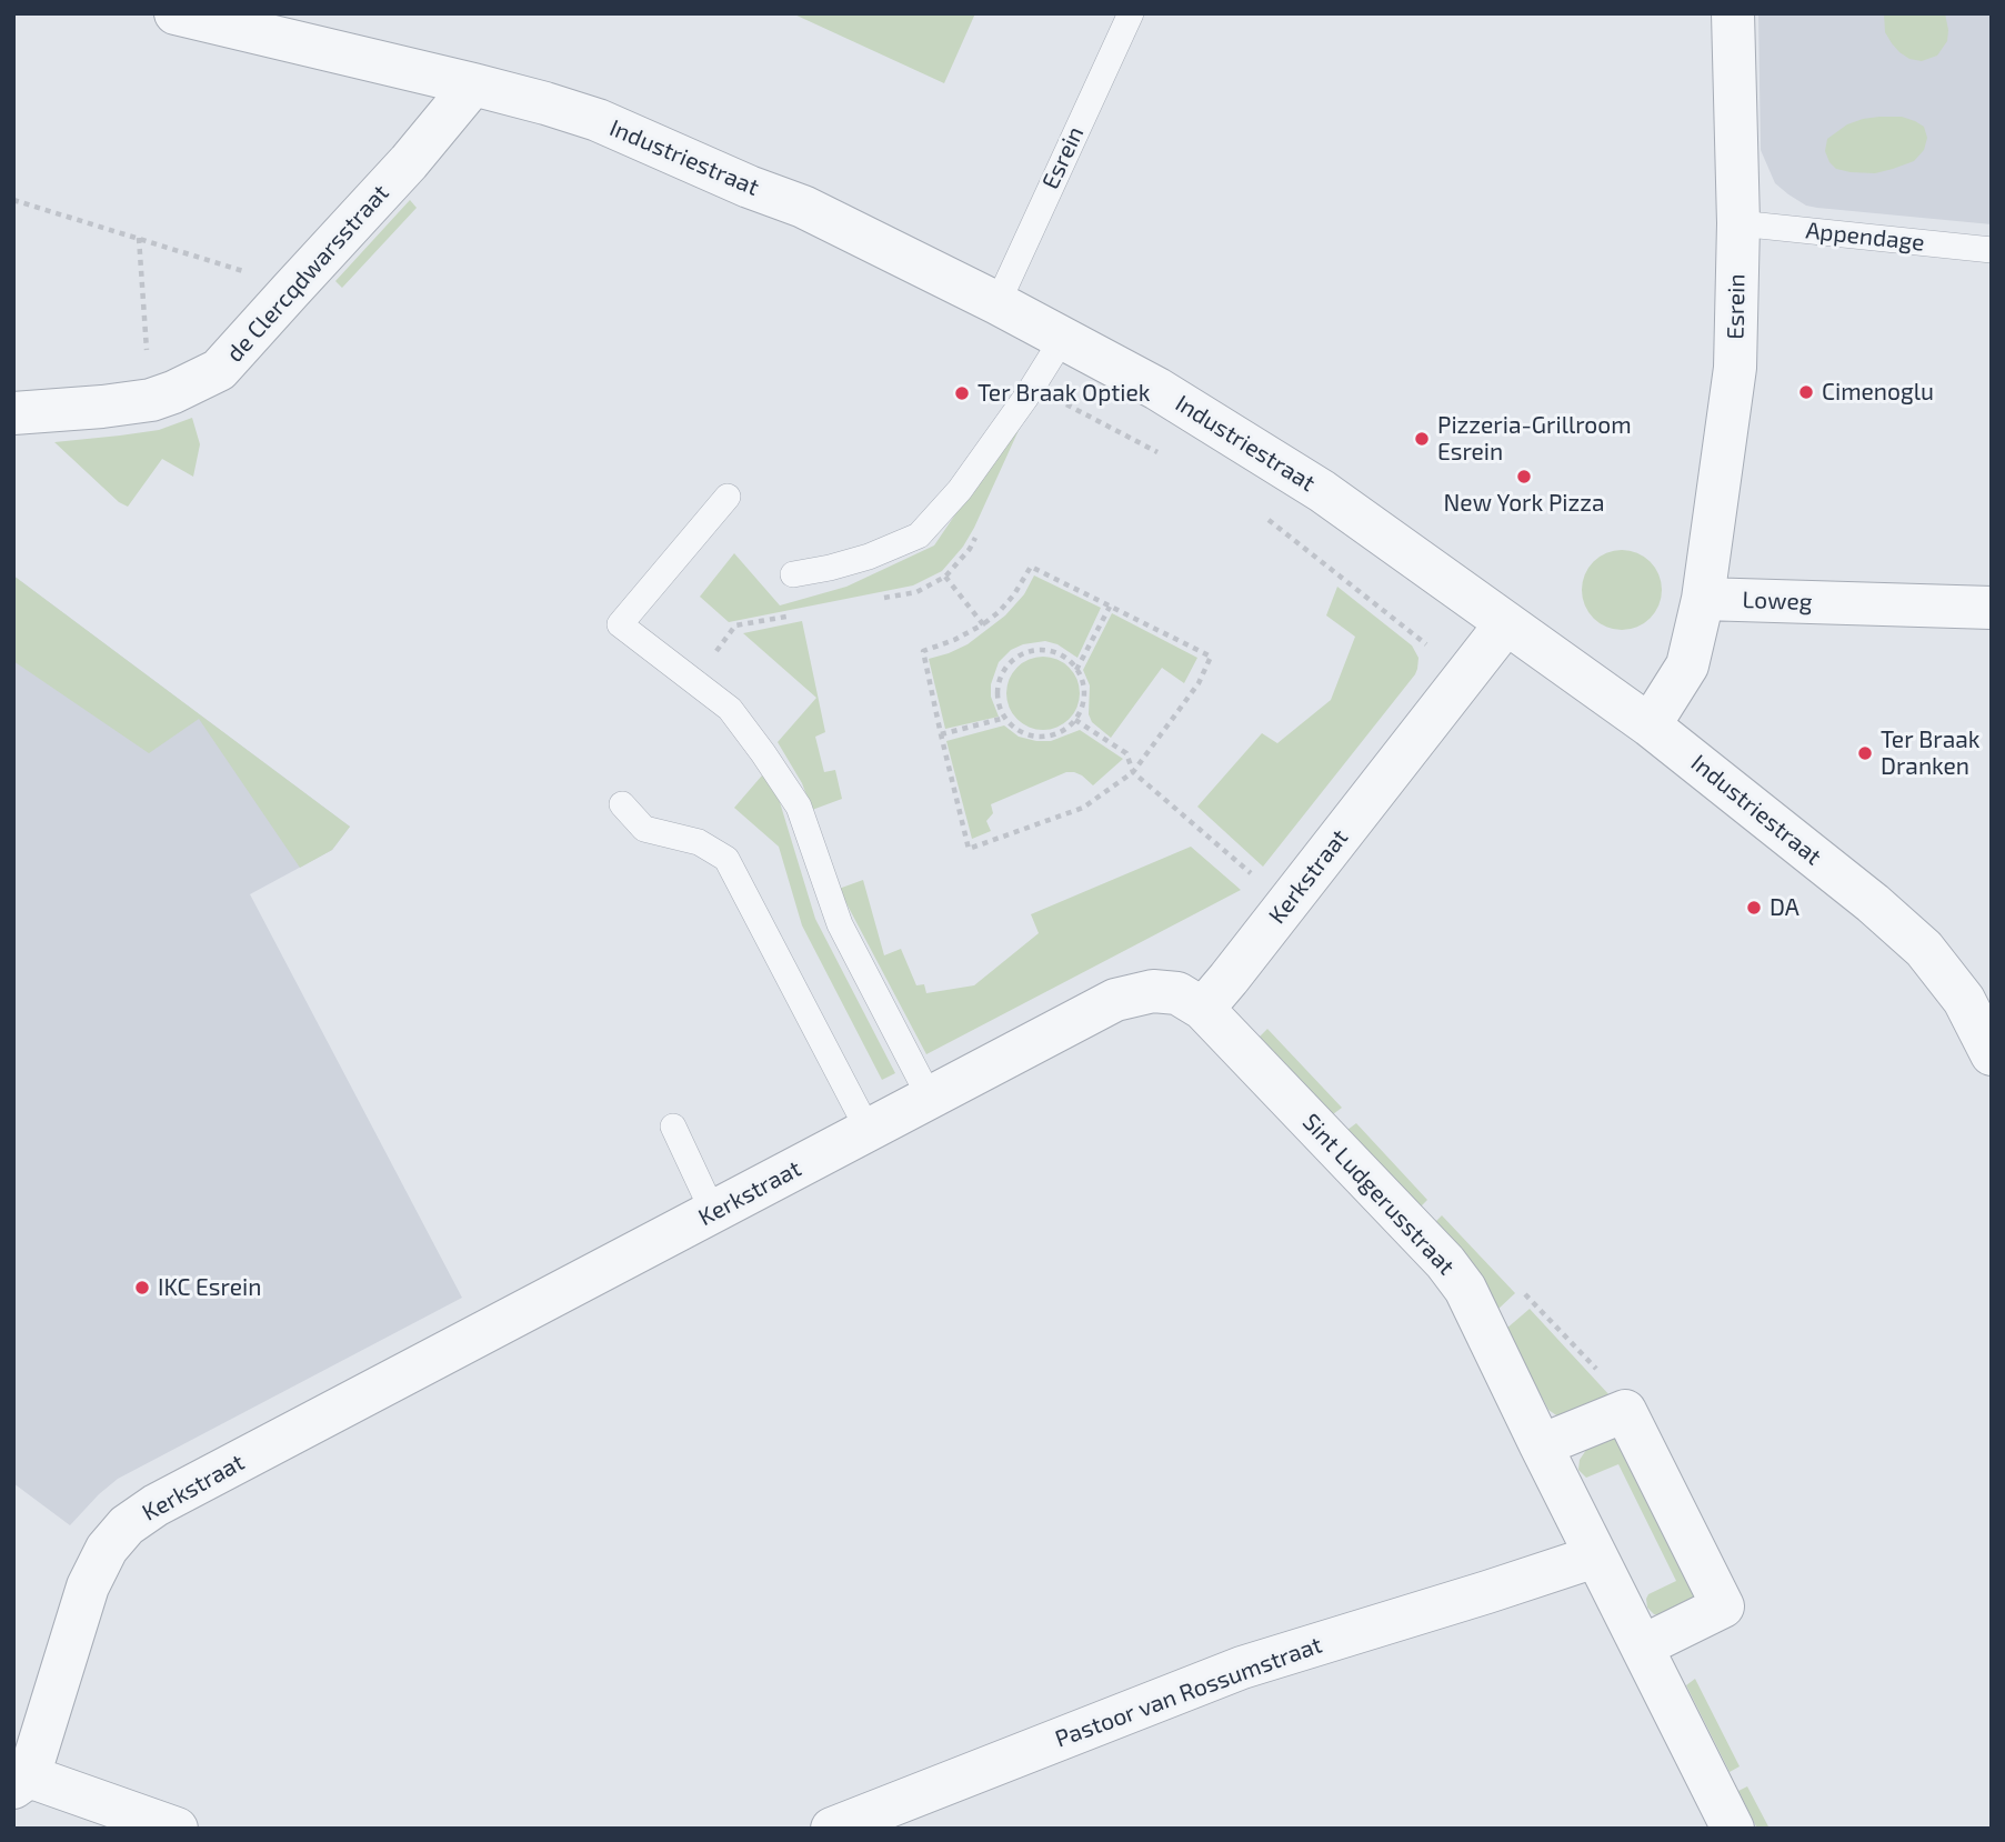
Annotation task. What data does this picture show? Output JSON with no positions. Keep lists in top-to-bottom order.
{
  "streets": {
    "street": [
      "Industriestraat",
      "Esrein",
      "de Clercqdwarsstraat",
      "Loweg",
      "Kerkstraat",
      "Sint Ludgerusstraat",
      "Pastoor van Rossumstraat"
    ],
    "lane": ["Appendage"]
  },
  "crossings": [
    ["Industriestraat", "Esrein"],
    ["Industriestraat", "de Clercqdwarsstraat"],
    ["Industriestraat", "Kerkstraat"],
    ["Esrein", "Appendage"],
    ["Esrein", "Loweg"],
    ["Kerkstraat", "Sint Ludgerusstraat"],
    ["Sint Ludgerusstraat", "Pastoor van Rossumstraat"]
  ],
  "places": [
    "Cimenoglu",
    "Ter Braak Optiek",
    "Pizzeria-Grillroom Esrein",
    "New York Pizza",
    "Ter Braak Dranken",
    "DA",
    "IKC Esrein"
  ]
}
